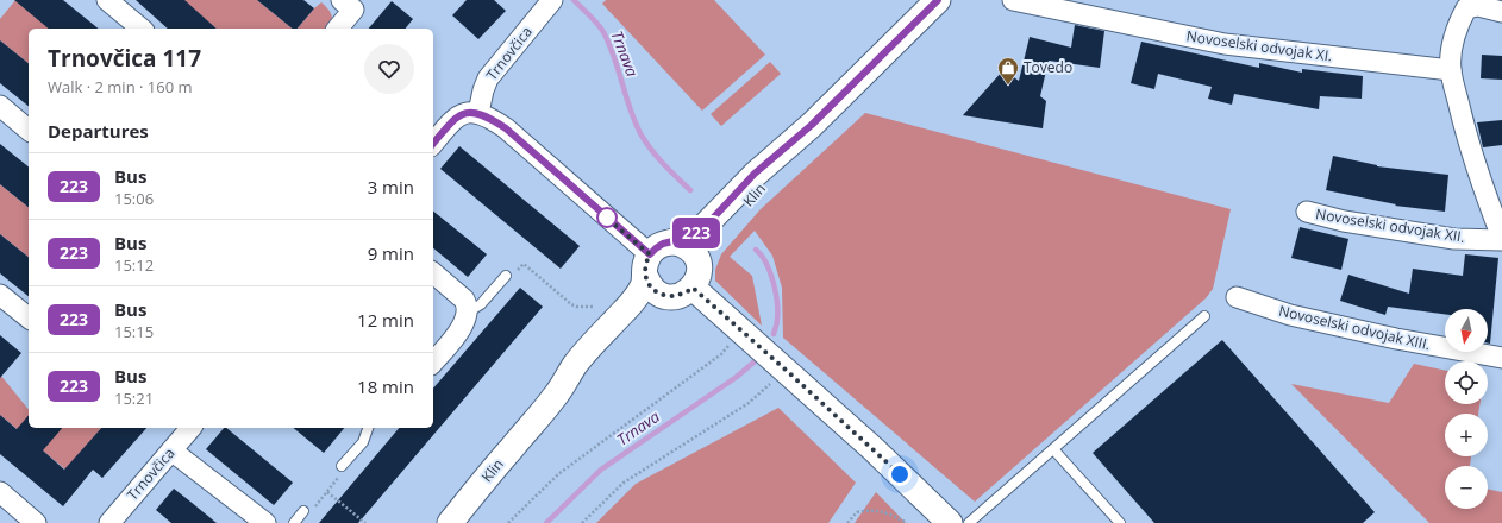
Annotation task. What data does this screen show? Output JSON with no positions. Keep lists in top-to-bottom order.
{
  "streets": {
    "street": [
      "Novoselski odvojak XI.",
      "Trnovčica",
      "Klin",
      "Novoselski odvojak XII.",
      "Novoselski odvojak XIII."
    ]
  },
  "crossings": [
    ["Novoselski odvojak XI.", "Novoselski odvojak XII."]
  ],
  "water": ["Trnava"],
  "places": {
    "shop": ["Tovedo"]
  },
  "lines": ["bus line 223"],
  "north": "bottom",
  "page": {
    "on_map": "223",
    "heading": [
      ["Trnovčica 117", "Walk · 2 min · 160 m"],
      "Departures"
    ],
    "list": [
      {
        "mark": "223",
        "name": "Bus",
        "note": "15:06",
        "value": "3 min"
      },
      {
        "mark": "223",
        "name": "Bus",
        "note": "15:12",
        "value": "9 min"
      },
      {
        "mark": "223",
        "name": "Bus",
        "note": "15:15",
        "value": "12 min"
      },
      {
        "mark": "223",
        "name": "Bus",
        "note": "15:21",
        "value": "18 min"
      }
    ],
    "map_buttons": ["+", "−"]
  }
}
